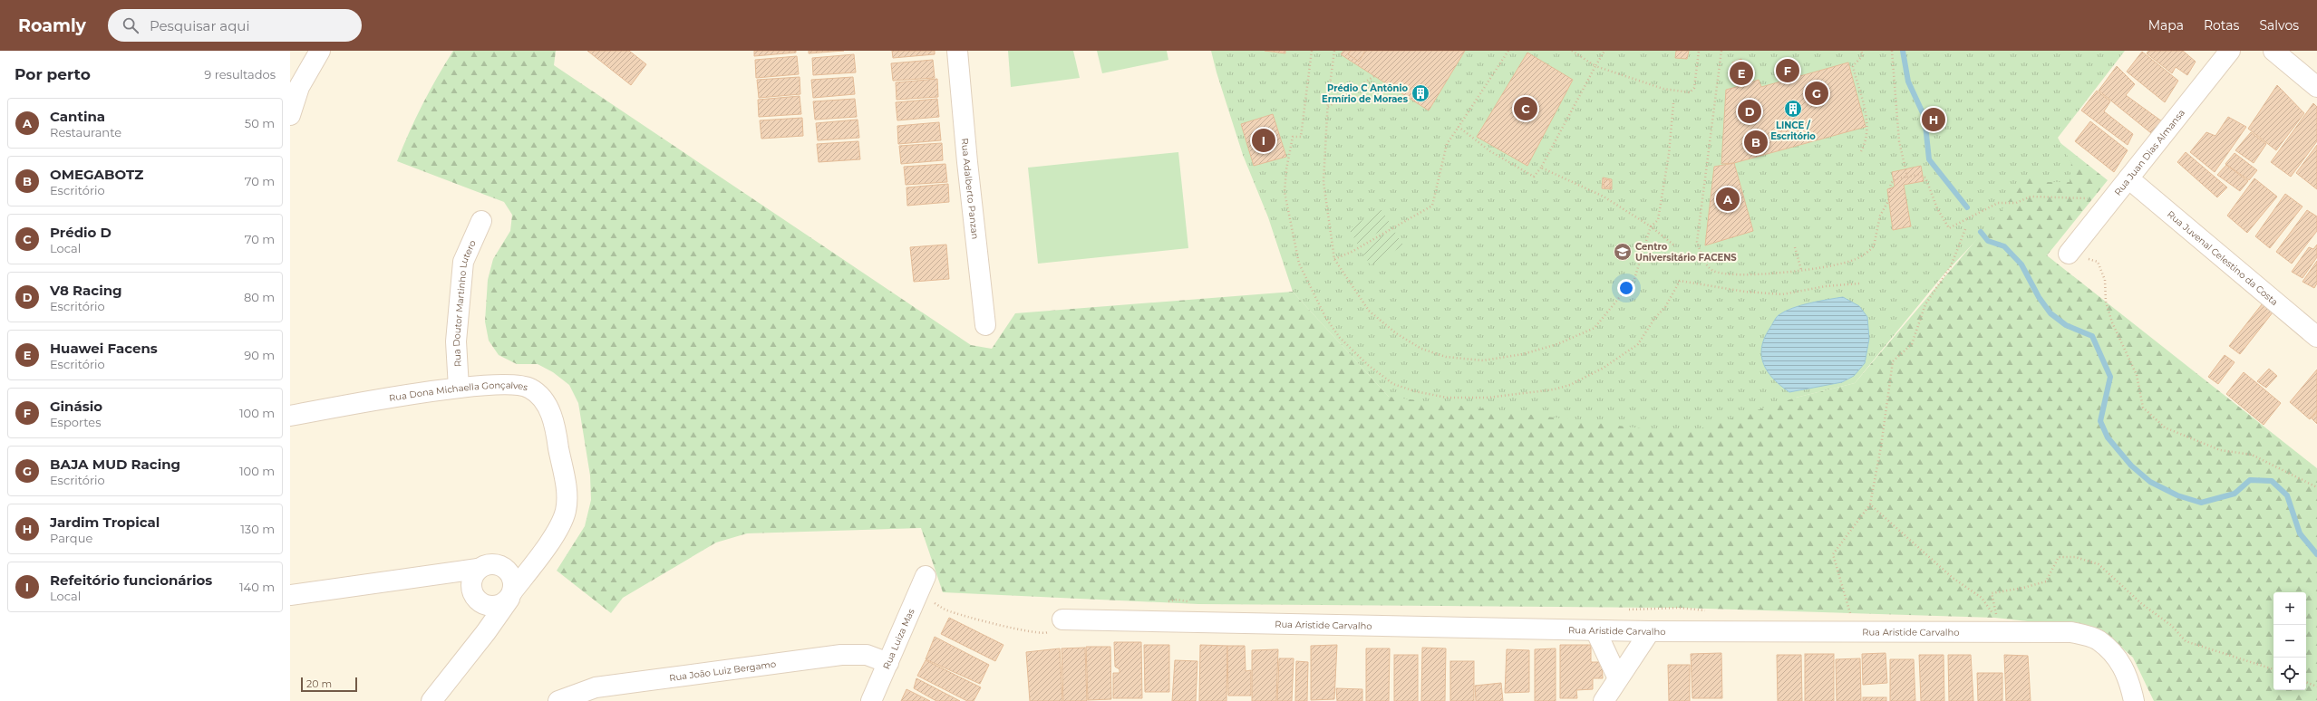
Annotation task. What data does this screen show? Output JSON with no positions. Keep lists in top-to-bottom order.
{
  "streets": {
    "street": [
      "Rua Juan Dias Almansa",
      "Rua Adalberto Panzan",
      "Rua Juvenal Celestino da Costa",
      "Rua Doutor Martinho Lutero",
      "Rua Dona Michaella Gonçalves",
      "Rua Aristide Carvalho",
      "Rua Luiza Mas",
      "Rua João Luiz Bergamo"
    ]
  },
  "crossings": [
    ["Rua Juan Dias Almansa", "Rua Juvenal Celestino da Costa"],
    ["Rua Doutor Martinho Lutero", "Rua Dona Michaella Gonçalves"],
    ["Rua Luiza Mas", "Rua João Luiz Bergamo"]
  ],
  "places": {
    "building": ["Prédio C Antônio Ermírio de Moraes", "LINCE / Escritório"],
    "school or university": ["Centro Universitário FACENS"]
  },
  "scale_bar": "20 m",
  "page": {
    "header": "Roamly",
    "search": "Pesquisar aqui",
    "nav": ["Mapa", "Rotas", "Salvos"],
    "heading": ["Por perto", "9 resultados"],
    "pins": [
      "F",
      "E",
      "G",
      "C",
      "D",
      "H",
      "I",
      "B",
      "A"
    ],
    "list": [
      {
        "mark": "A",
        "name": "Cantina",
        "note": "Restaurante",
        "value": "50 m"
      },
      {
        "mark": "B",
        "name": "OMEGABOTZ",
        "note": "Escritório",
        "value": "70 m"
      },
      {
        "mark": "C",
        "name": "Prédio D",
        "note": "Local",
        "value": "70 m"
      },
      {
        "mark": "D",
        "name": "V8 Racing",
        "note": "Escritório",
        "value": "80 m"
      },
      {
        "mark": "E",
        "name": "Huawei Facens",
        "note": "Escritório",
        "value": "90 m"
      },
      {
        "mark": "F",
        "name": "Ginásio",
        "note": "Esportes",
        "value": "100 m"
      },
      {
        "mark": "G",
        "name": "BAJA MUD Racing",
        "note": "Escritório",
        "value": "100 m"
      },
      {
        "mark": "H",
        "name": "Jardim Tropical",
        "note": "Parque",
        "value": "130 m"
      },
      {
        "mark": "I",
        "name": "Refeitório funcionários",
        "note": "Local",
        "value": "140 m"
      }
    ],
    "map_buttons": ["+", "−"],
    "scale": "20 m"
  }
}
